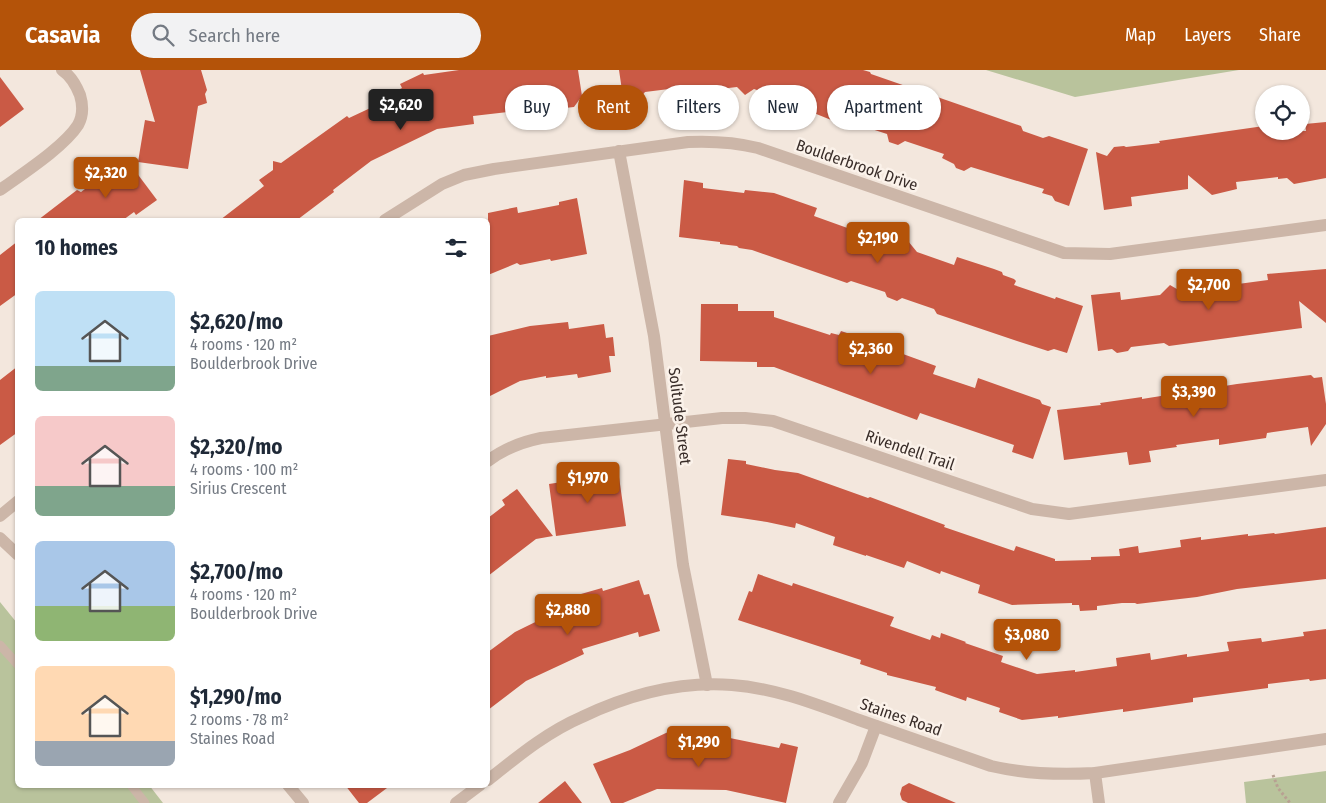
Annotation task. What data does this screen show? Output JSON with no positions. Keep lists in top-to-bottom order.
{
  "streets": {
    "street": [
      "Boulderbrook Drive",
      "Solitude Street",
      "Rivendell Trail",
      "Staines Road"
    ]
  },
  "crossings": [
    ["Boulderbrook Drive", "Solitude Street"],
    ["Solitude Street", "Rivendell Trail"],
    ["Solitude Street", "Staines Road"]
  ],
  "page": {
    "header": "Casavia",
    "search": "Search here",
    "nav": ["Map", "Layers", "Share"],
    "chip": [
      "Buy",
      "Rent",
      "Filters",
      "New",
      "Apartment"
    ],
    "price": [
      "$2,620",
      "$2,320",
      "$2,190",
      "$2,700",
      "$2,360",
      "$3,390",
      "$1,970",
      "$2,880",
      "$3,080",
      "$1,290"
    ],
    "heading": "10 homes",
    "list": [
      {
        "name": "$2,620/mo",
        "note": "4 rooms · 120 m² · Boulderbrook Drive"
      },
      {
        "name": "$2,320/mo",
        "note": "4 rooms · 100 m² · Sirius Crescent"
      },
      {
        "name": "$2,700/mo",
        "note": "4 rooms · 120 m² · Boulderbrook Drive"
      },
      {
        "name": "$1,290/mo",
        "note": "2 rooms · 78 m² · Staines Road"
      }
    ]
  }
}
